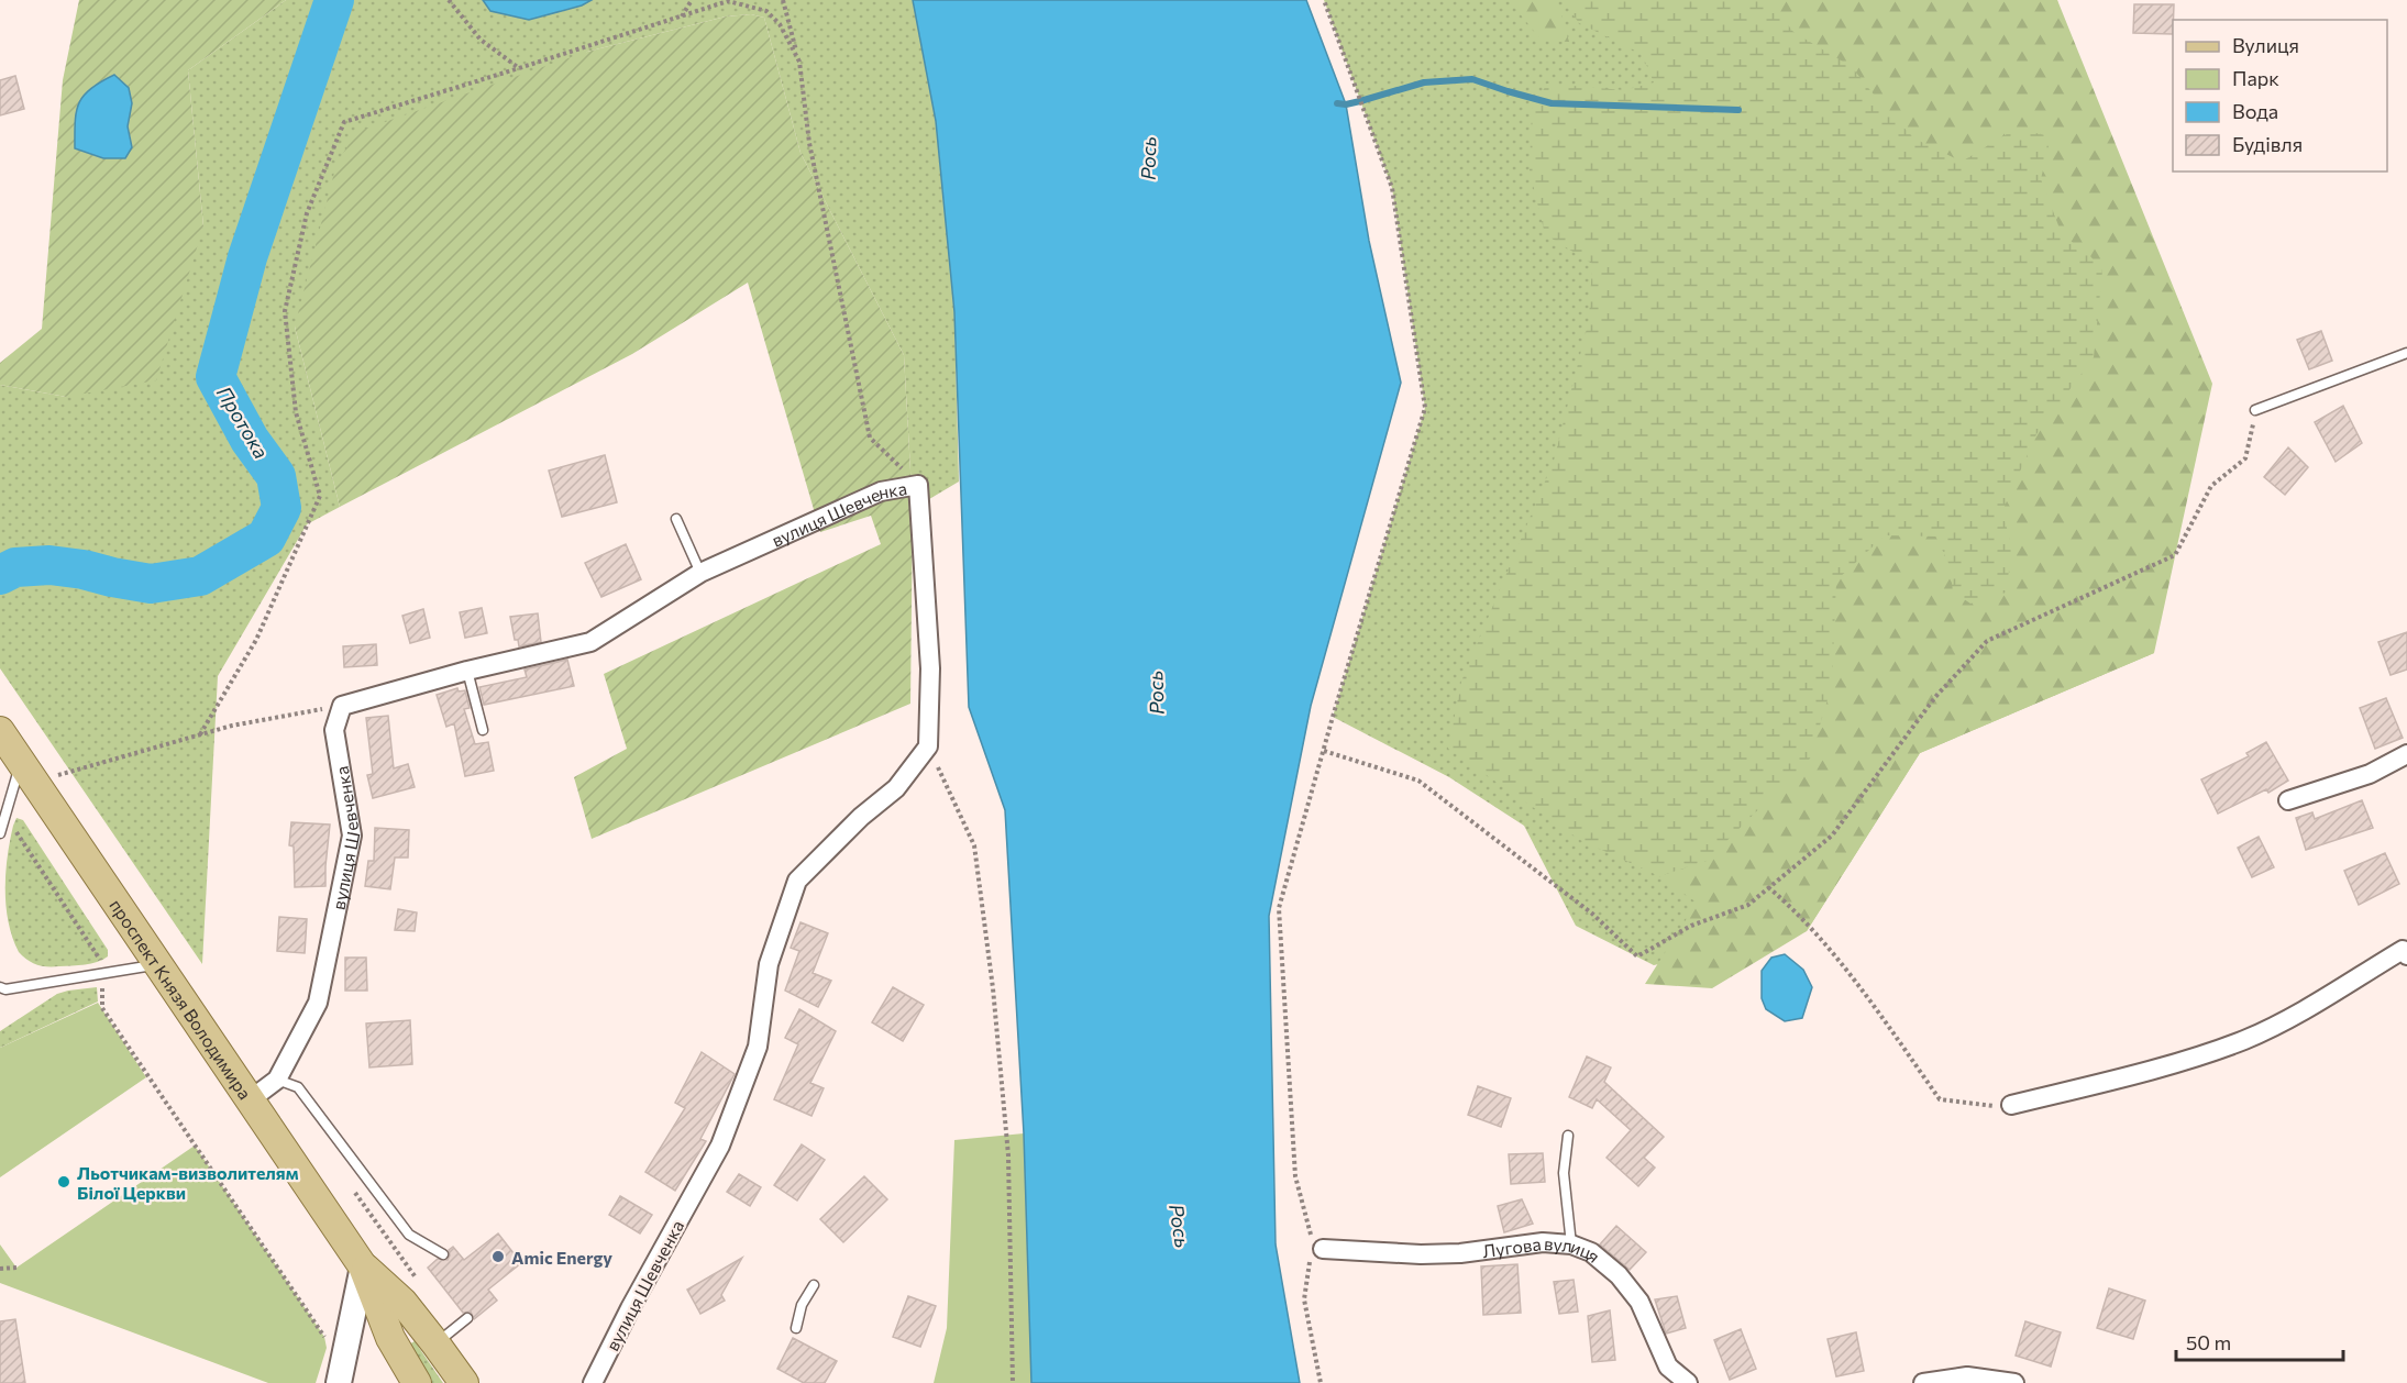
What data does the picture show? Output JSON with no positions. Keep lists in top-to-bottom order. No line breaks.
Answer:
{"streets":{"main road":["проспект Князя Володимира"],"street":["вулиця Шевченка","Лугова вулиця"]},"crossings":[["вулиця Шевченка","проспект Князя Володимира"]],"water":["Рось","Протока"],"places":["Льотчикам-визволителям Білої Церкви","Amic Energy"],"legend":["Вулиця","Парк","Вода","Будівля"],"scale_bar":"50 m"}
